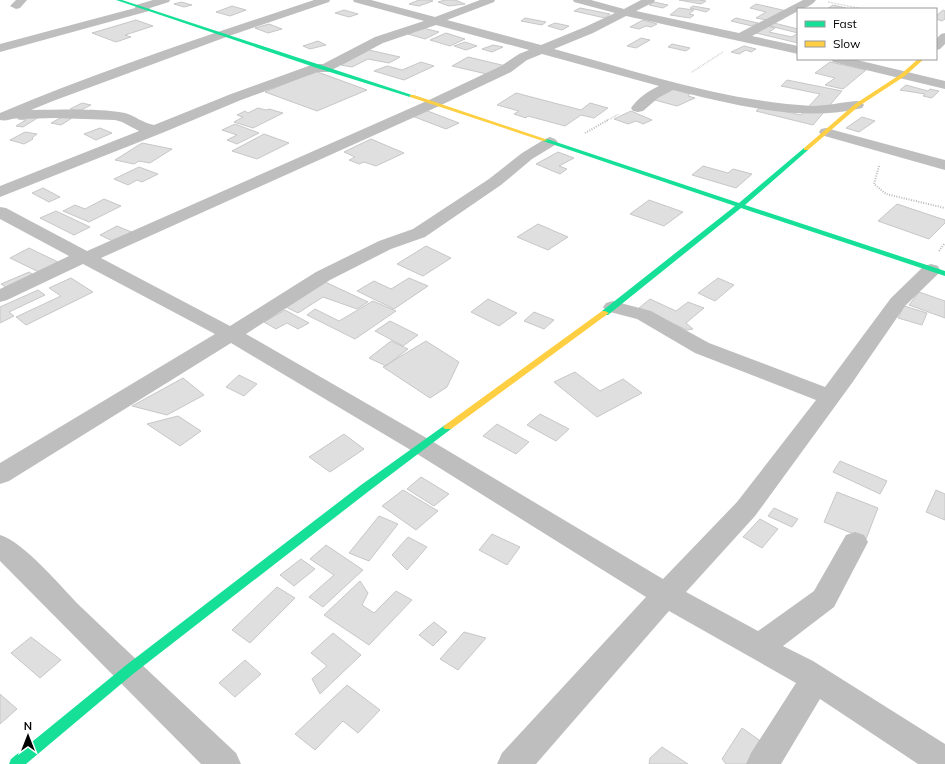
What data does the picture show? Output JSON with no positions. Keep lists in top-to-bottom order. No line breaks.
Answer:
{"legend":["Fast","Slow"],"north":"top"}
